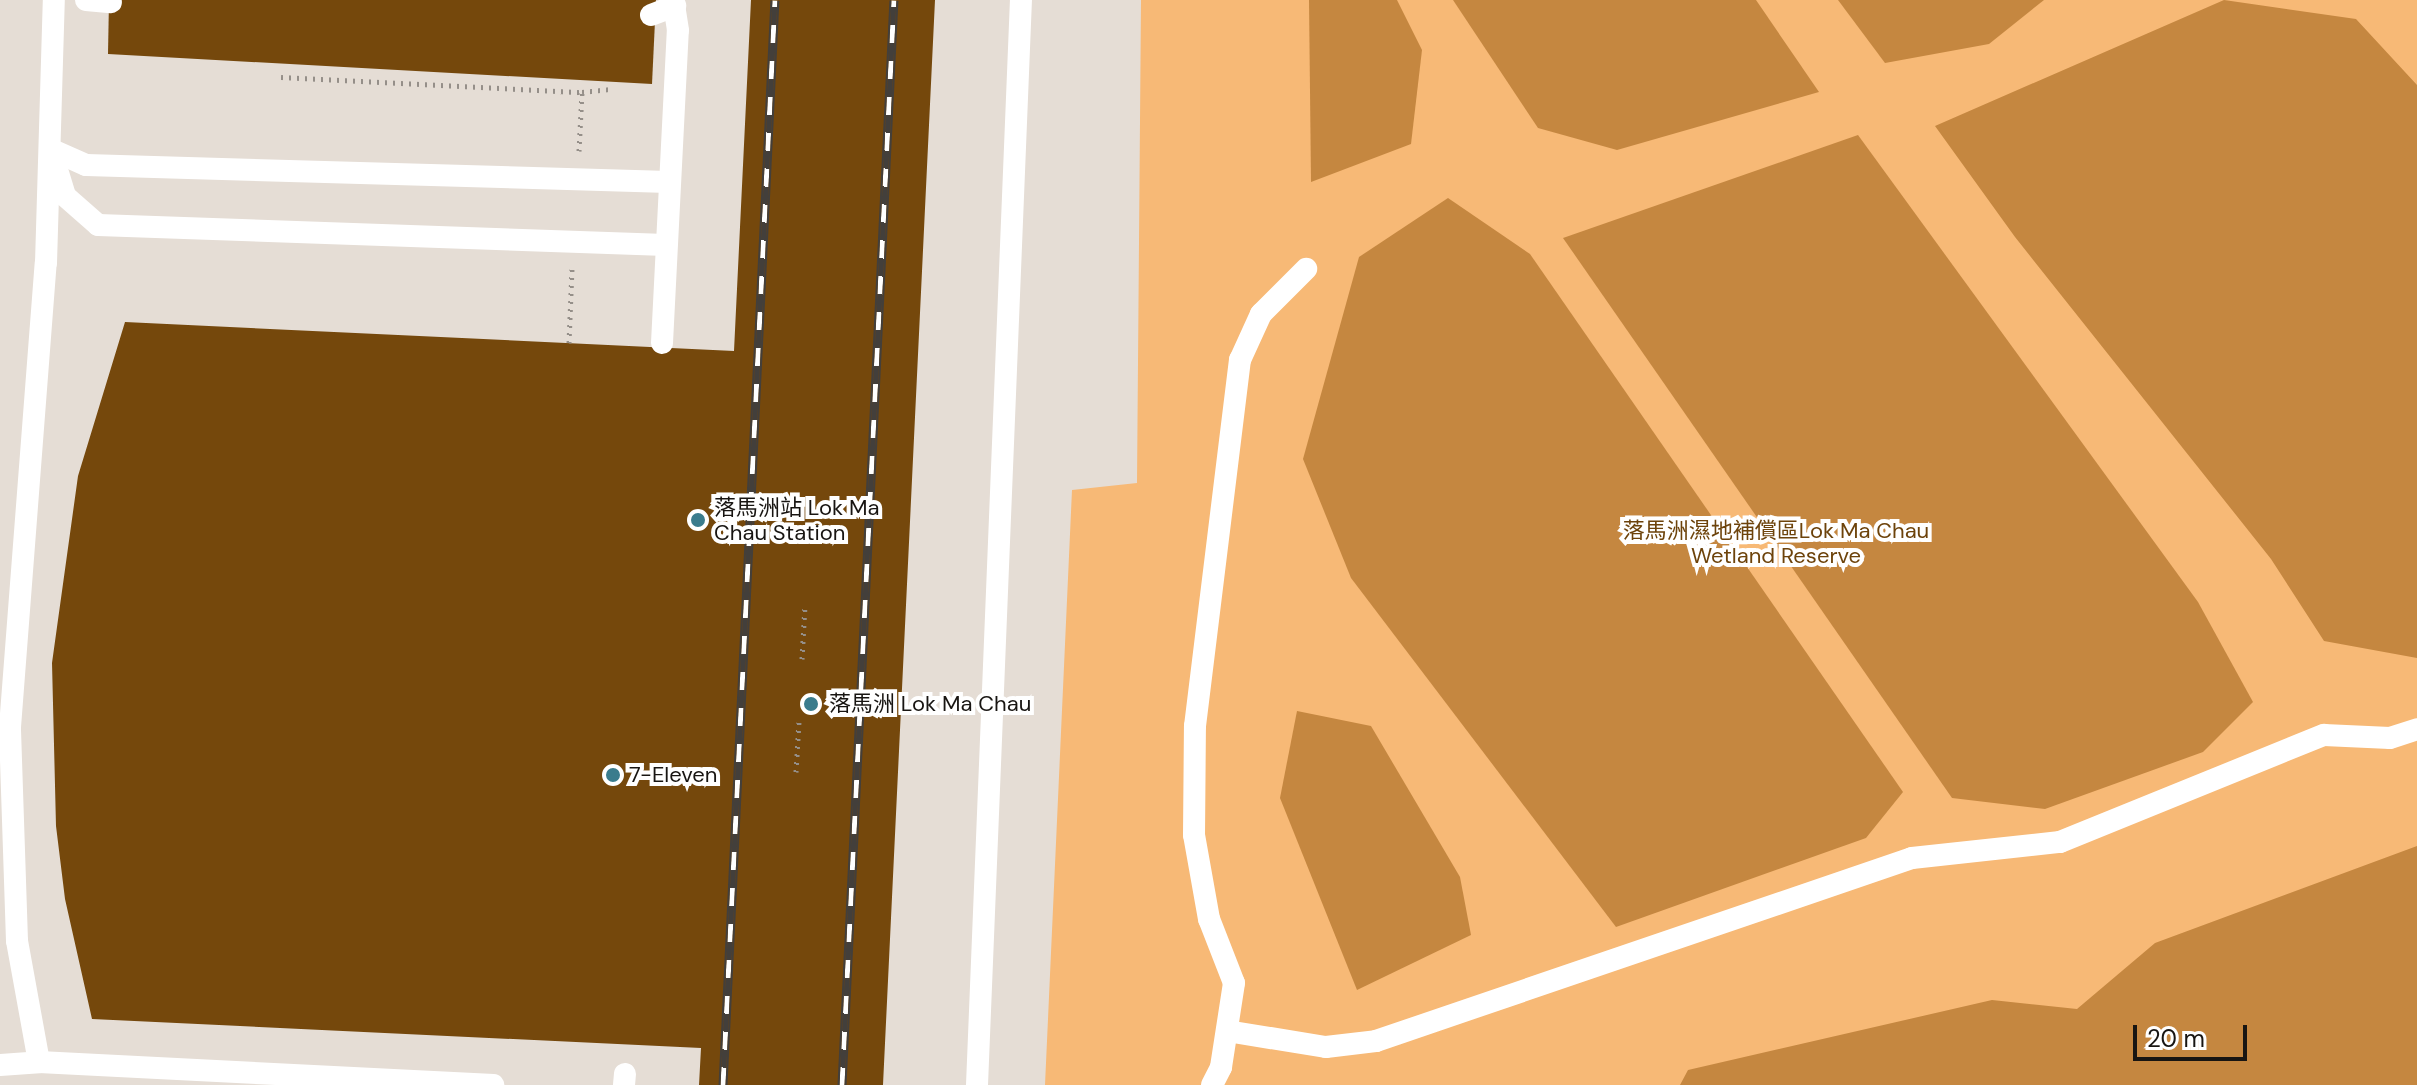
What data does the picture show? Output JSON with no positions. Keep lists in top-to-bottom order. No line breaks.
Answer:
{"parks":["落馬洲濕地補償區Lok Ma Chau Wetland Reserve"],"places":["落馬洲站 Lok Ma Chau Station","落馬洲 Lok Ma Chau","7-Eleven"],"scale_bar":"20 m"}
